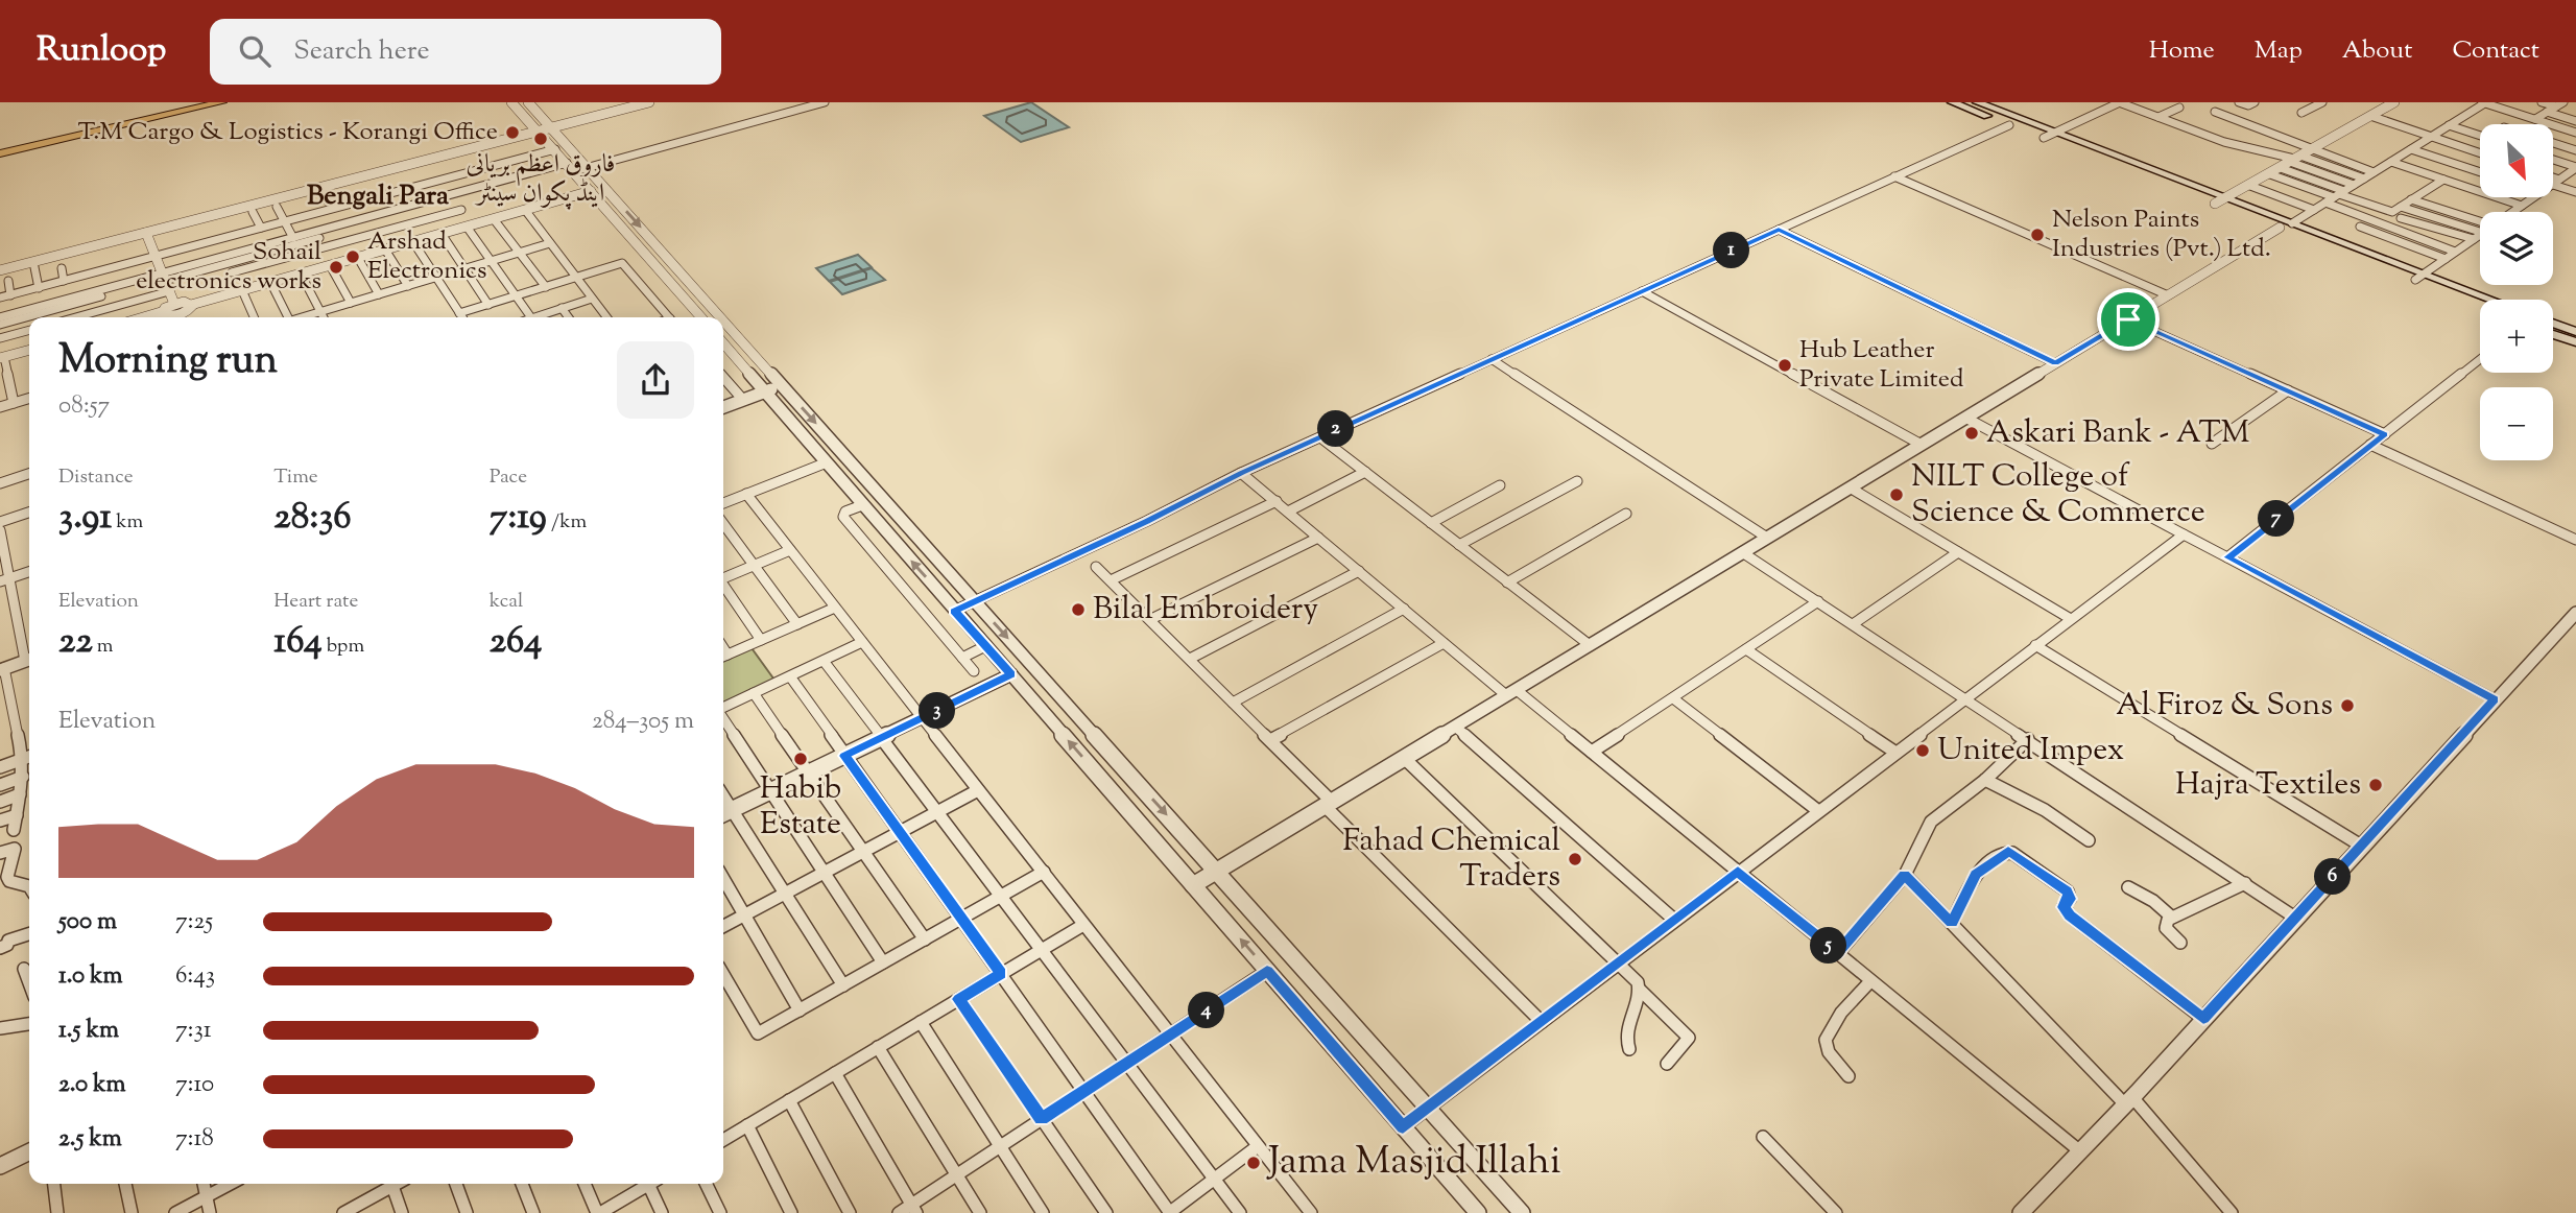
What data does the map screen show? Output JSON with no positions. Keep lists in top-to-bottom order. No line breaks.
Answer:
{"districts":["Bengali Para"],"places":["T.M Cargo & Logistics - Korangi Office","فاروق اعظم بریانی اینڈ پکوان سینٹر","Nelson Paints Industries (Pvt.) Ltd.","Arshad Electronics","Sohail electronics works","Hub Leather Private Limited","Askari Bank - ATM","NILT College of Science & Commerce","Bilal Embroidery","Al Firoz & Sons","United Impex","Habib Estate","Hajra Textiles","Fahad Chemical Traders","Jama Masjid Illahi"],"north":"bottom right","page":{"header":"Runloop","search":"Search here","nav":["Home","Map","About","Contact"],"map_buttons":["+","−"],"pins":["1","2","7","3","6","5","4"],"heading":["Morning run","08:57"],"stats":[["Distance","3.91 km"],["Time","28:36"],["Pace","7:19 /km"],["Elevation","22 m"],["Heart rate","164 bpm"],["kcal","264"]],"chart":["Elevation","284–305 m"],"list":[{"name":"500 m","note":"7:25"},{"name":"1.0 km","note":"6:43"},{"name":"1.5 km","note":"7:31"},{"name":"2.0 km","note":"7:10"},{"name":"2.5 km","note":"7:18"}]}}
